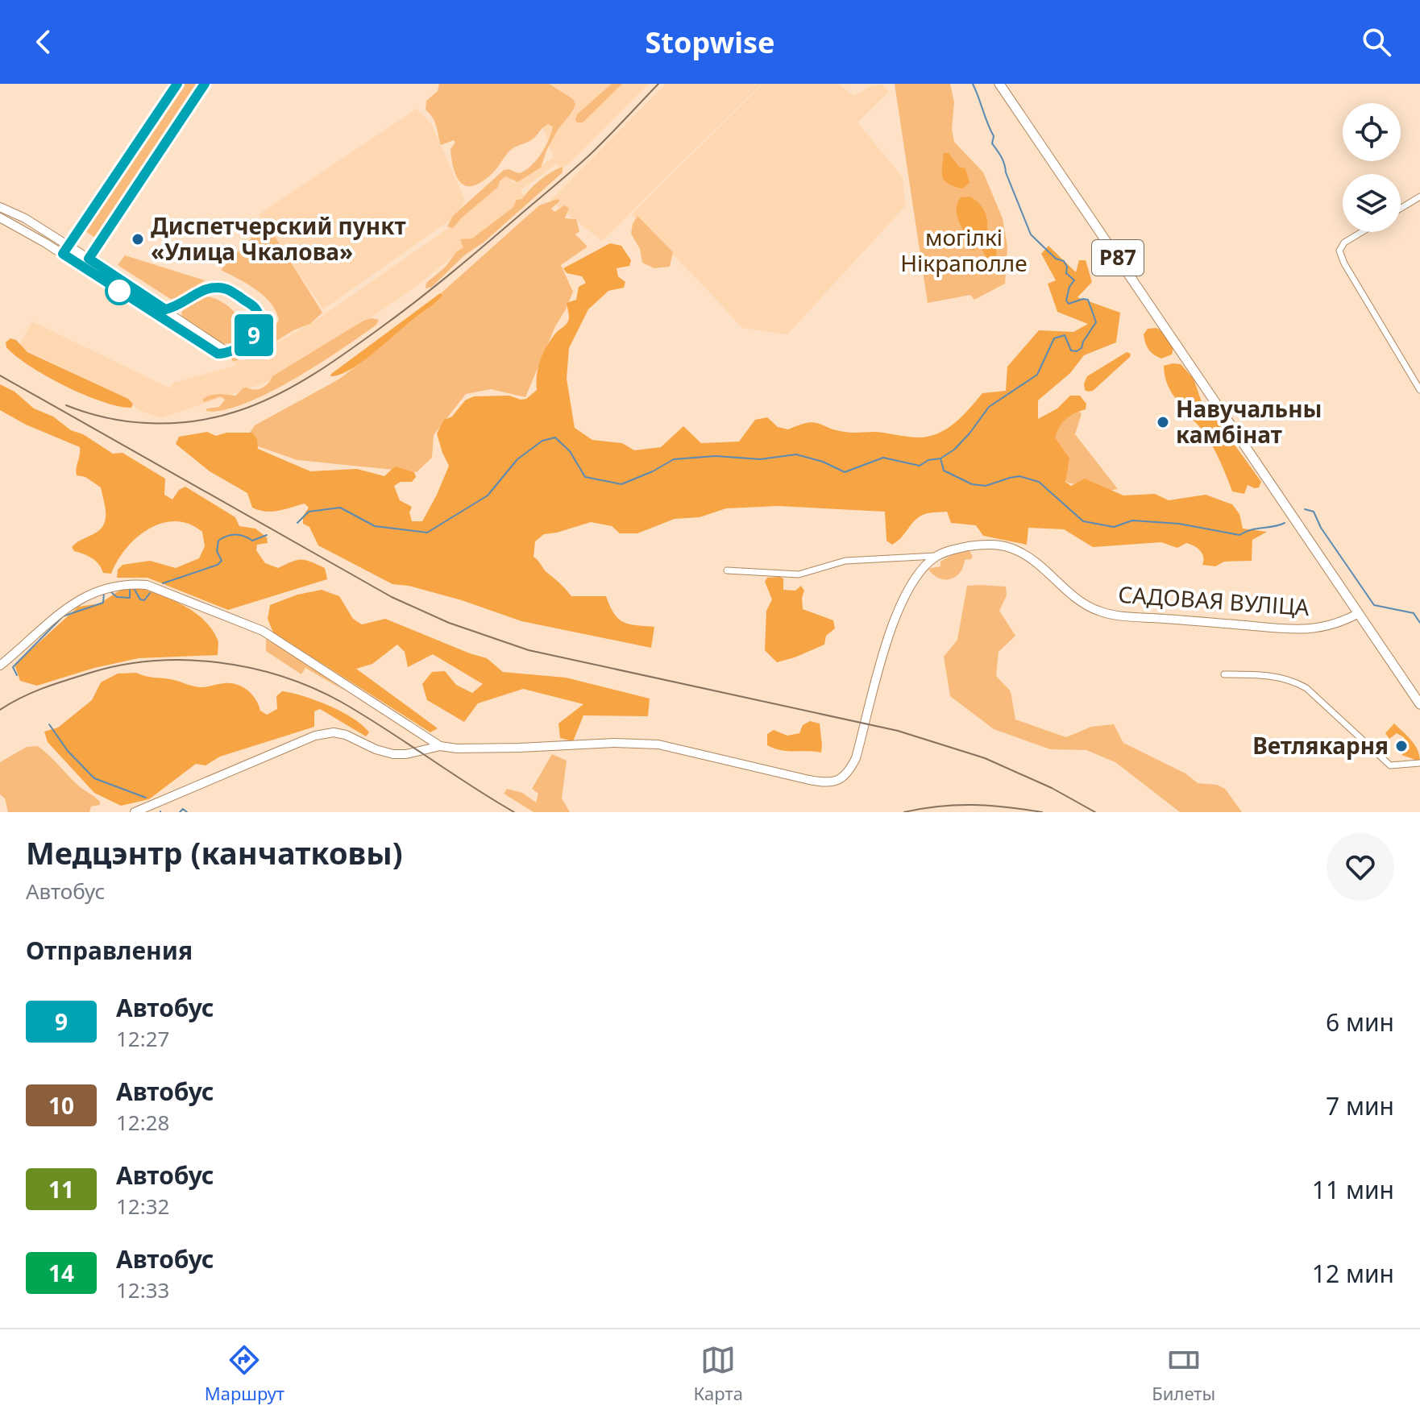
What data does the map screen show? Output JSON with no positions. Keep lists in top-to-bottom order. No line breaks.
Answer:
{"streets":{"main road":["Р87"],"street":["САДОВАЯ ВУЛІЦА"]},"crossings":[["Р87","САДОВАЯ ВУЛІЦА"]],"parks":["могілкі Нікраполле"],"places":["Диспетчерский пункт «Улица Чкалова»","Навучальны камбінат","Ветлякарня"],"lines":["bus line 9"],"page":{"header":"Stopwise","on_map":"9","heading":[["Медцэнтр (канчатковы)","Автобус"],"Отправления"],"list":[{"mark":"9","name":"Автобус","note":"12:27","value":"6 мин"},{"mark":"10","name":"Автобус","note":"12:28","value":"7 мин"},{"mark":"11","name":"Автобус","note":"12:32","value":"11 мин"},{"mark":"14","name":"Автобус","note":"12:33","value":"12 мин"}],"tabs":["Маршрут","Карта","Билеты"]}}
